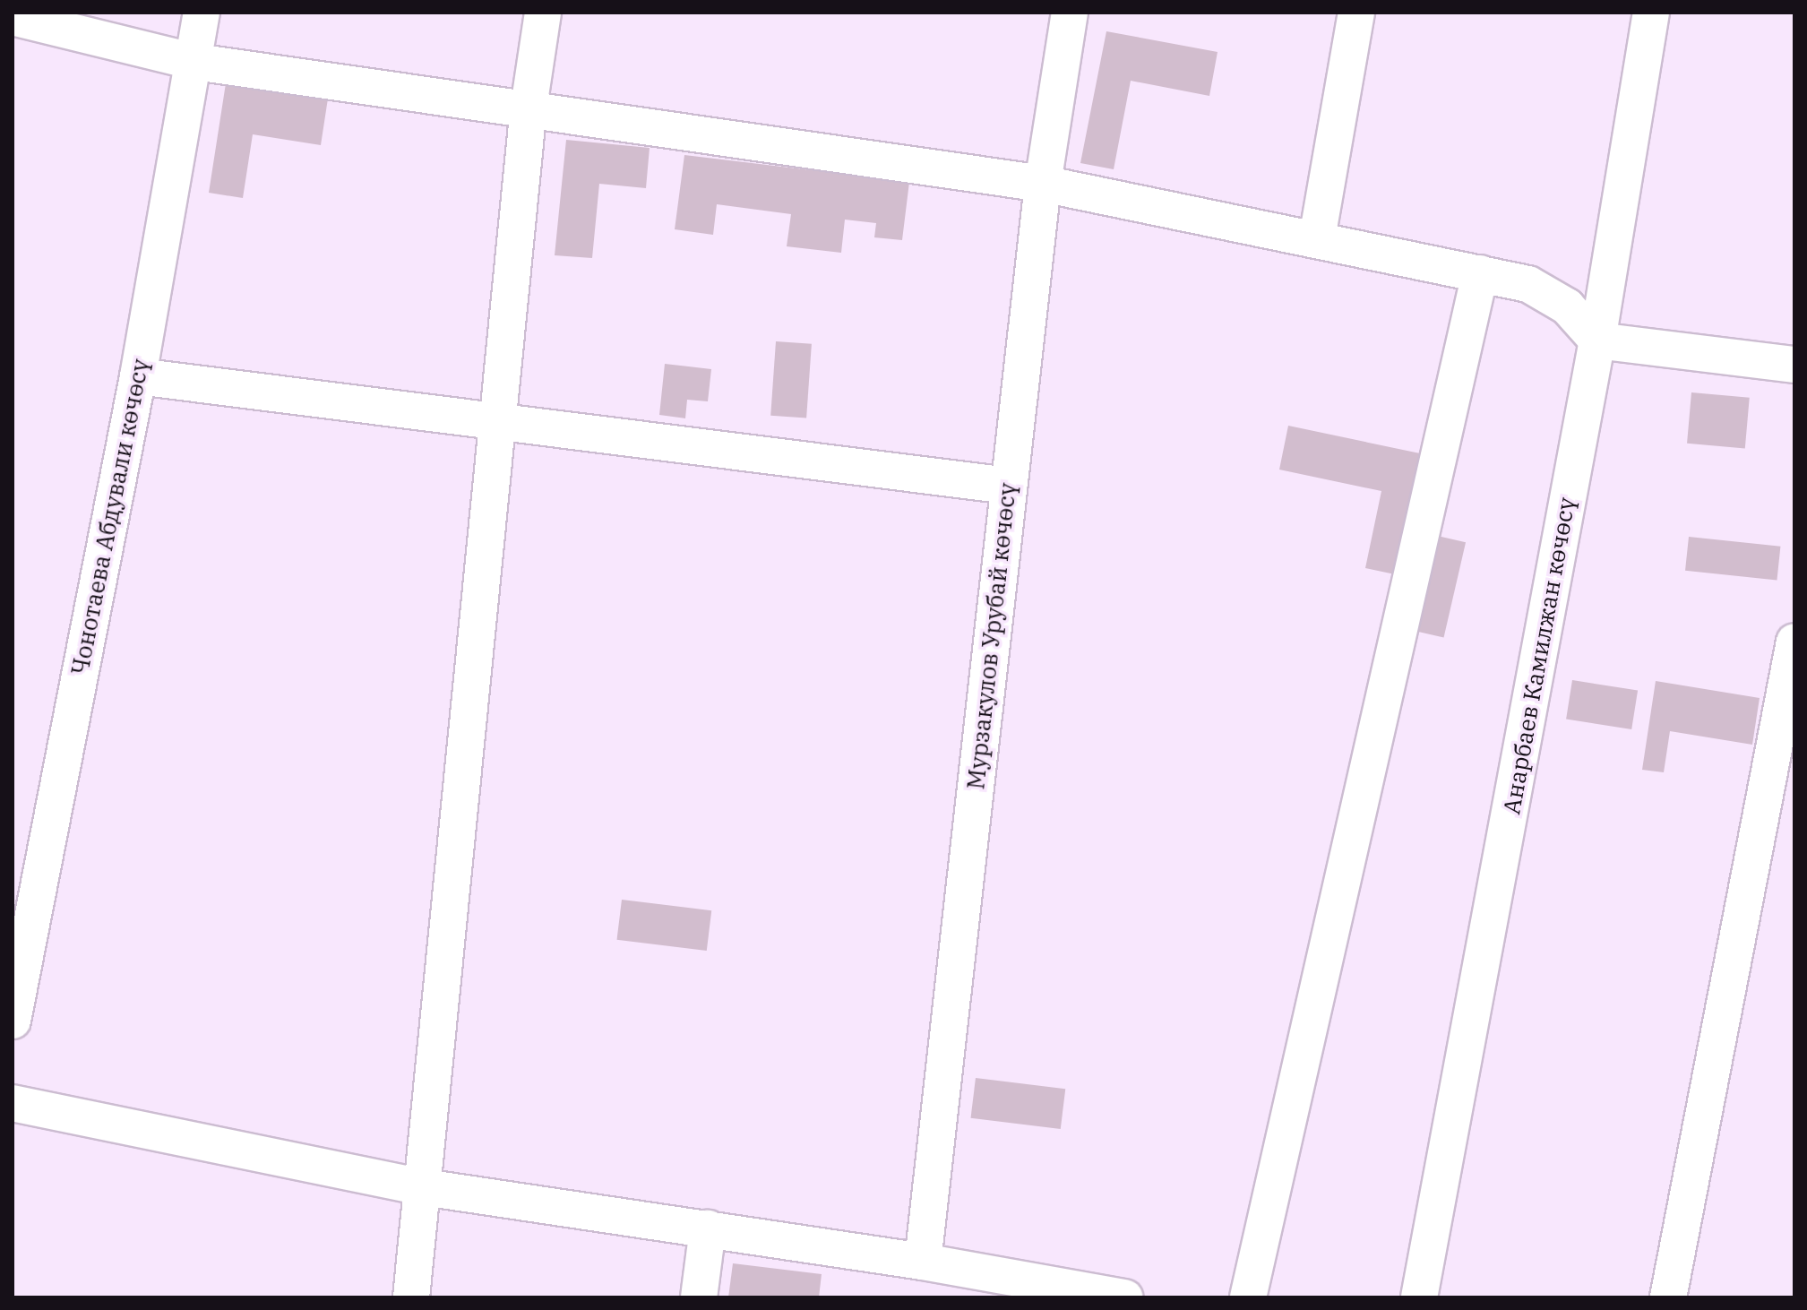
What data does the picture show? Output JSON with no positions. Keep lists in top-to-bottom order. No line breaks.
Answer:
{"streets":{"street":["Чонотаева Абдували көчөсү","Мурзакулов Урубай көчөсү","Анарбаев Камилжан көчөсү"]}}
